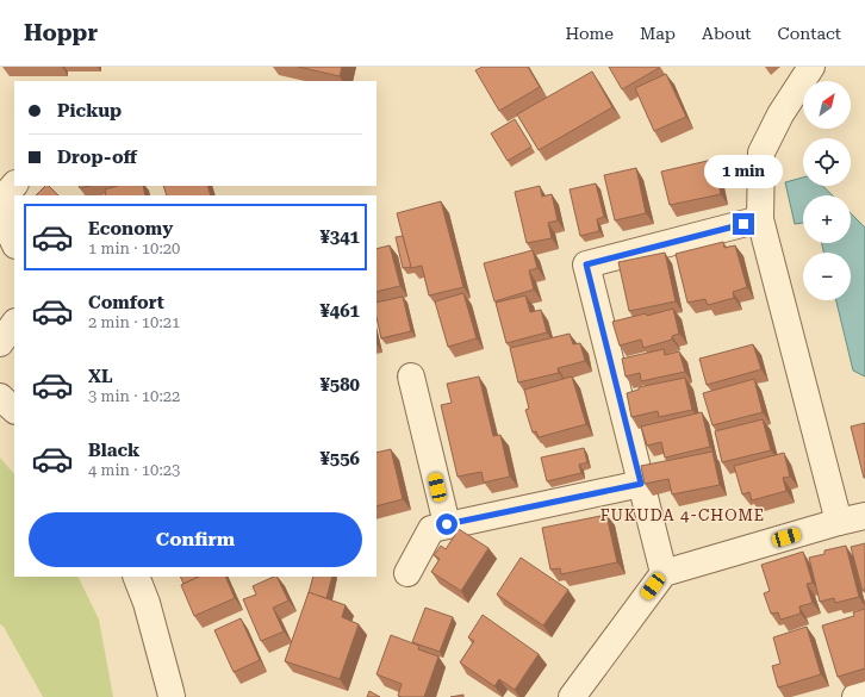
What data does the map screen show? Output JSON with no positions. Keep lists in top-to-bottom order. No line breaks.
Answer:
{"districts":["FUKUDA 4-CHOME"],"north":"top right","page":{"header":"Hoppr","nav":["Home","Map","About","Contact"],"map_buttons":["+","−"],"banner":["Pickup","Drop-off"],"bubble":"1 min","list":[{"name":"Economy","note":"1 min · 10:20","value":"¥341"},{"name":"Comfort","note":"2 min · 10:21","value":"¥461"},{"name":"XL","note":"3 min · 10:22","value":"¥580"},{"name":"Black","note":"4 min · 10:23","value":"¥556"}],"buttons":"Confirm"}}
